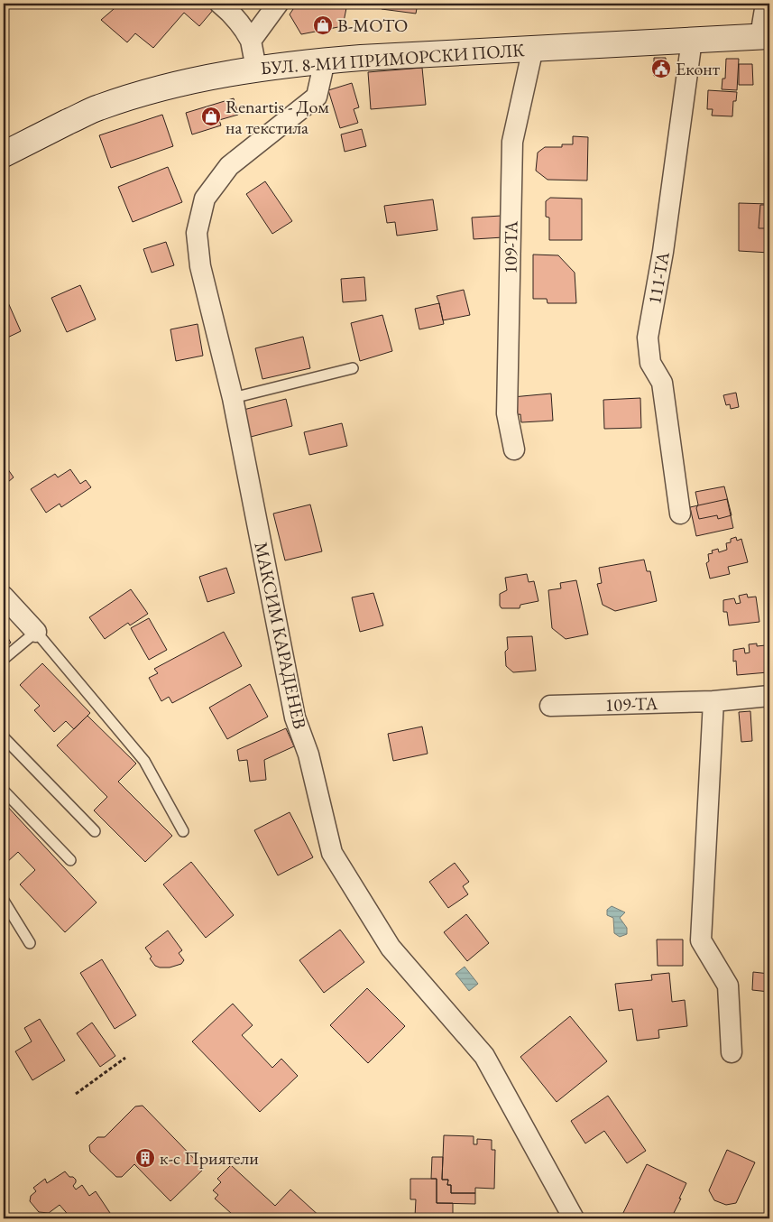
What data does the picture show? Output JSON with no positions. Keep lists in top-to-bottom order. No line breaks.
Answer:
{"streets":{"main road":["БУЛ. 8-МИ ПРИМОРСКИ ПОЛК"],"street":["109-ТА","111-ТА","МАКСИМ КАРАДЕНЕВ"]},"crossings":[["БУЛ. 8-МИ ПРИМОРСКИ ПОЛК","109-ТА"],["БУЛ. 8-МИ ПРИМОРСКИ ПОЛК","111-ТА"],["БУЛ. 8-МИ ПРИМОРСКИ ПОЛК","МАКСИМ КАРАДЕНЕВ"]],"places":{"shop":["В-МОТО","Renartis - Дом на текстила"],"public building":["Еконт"],"building":["к-с Приятели"]}}
